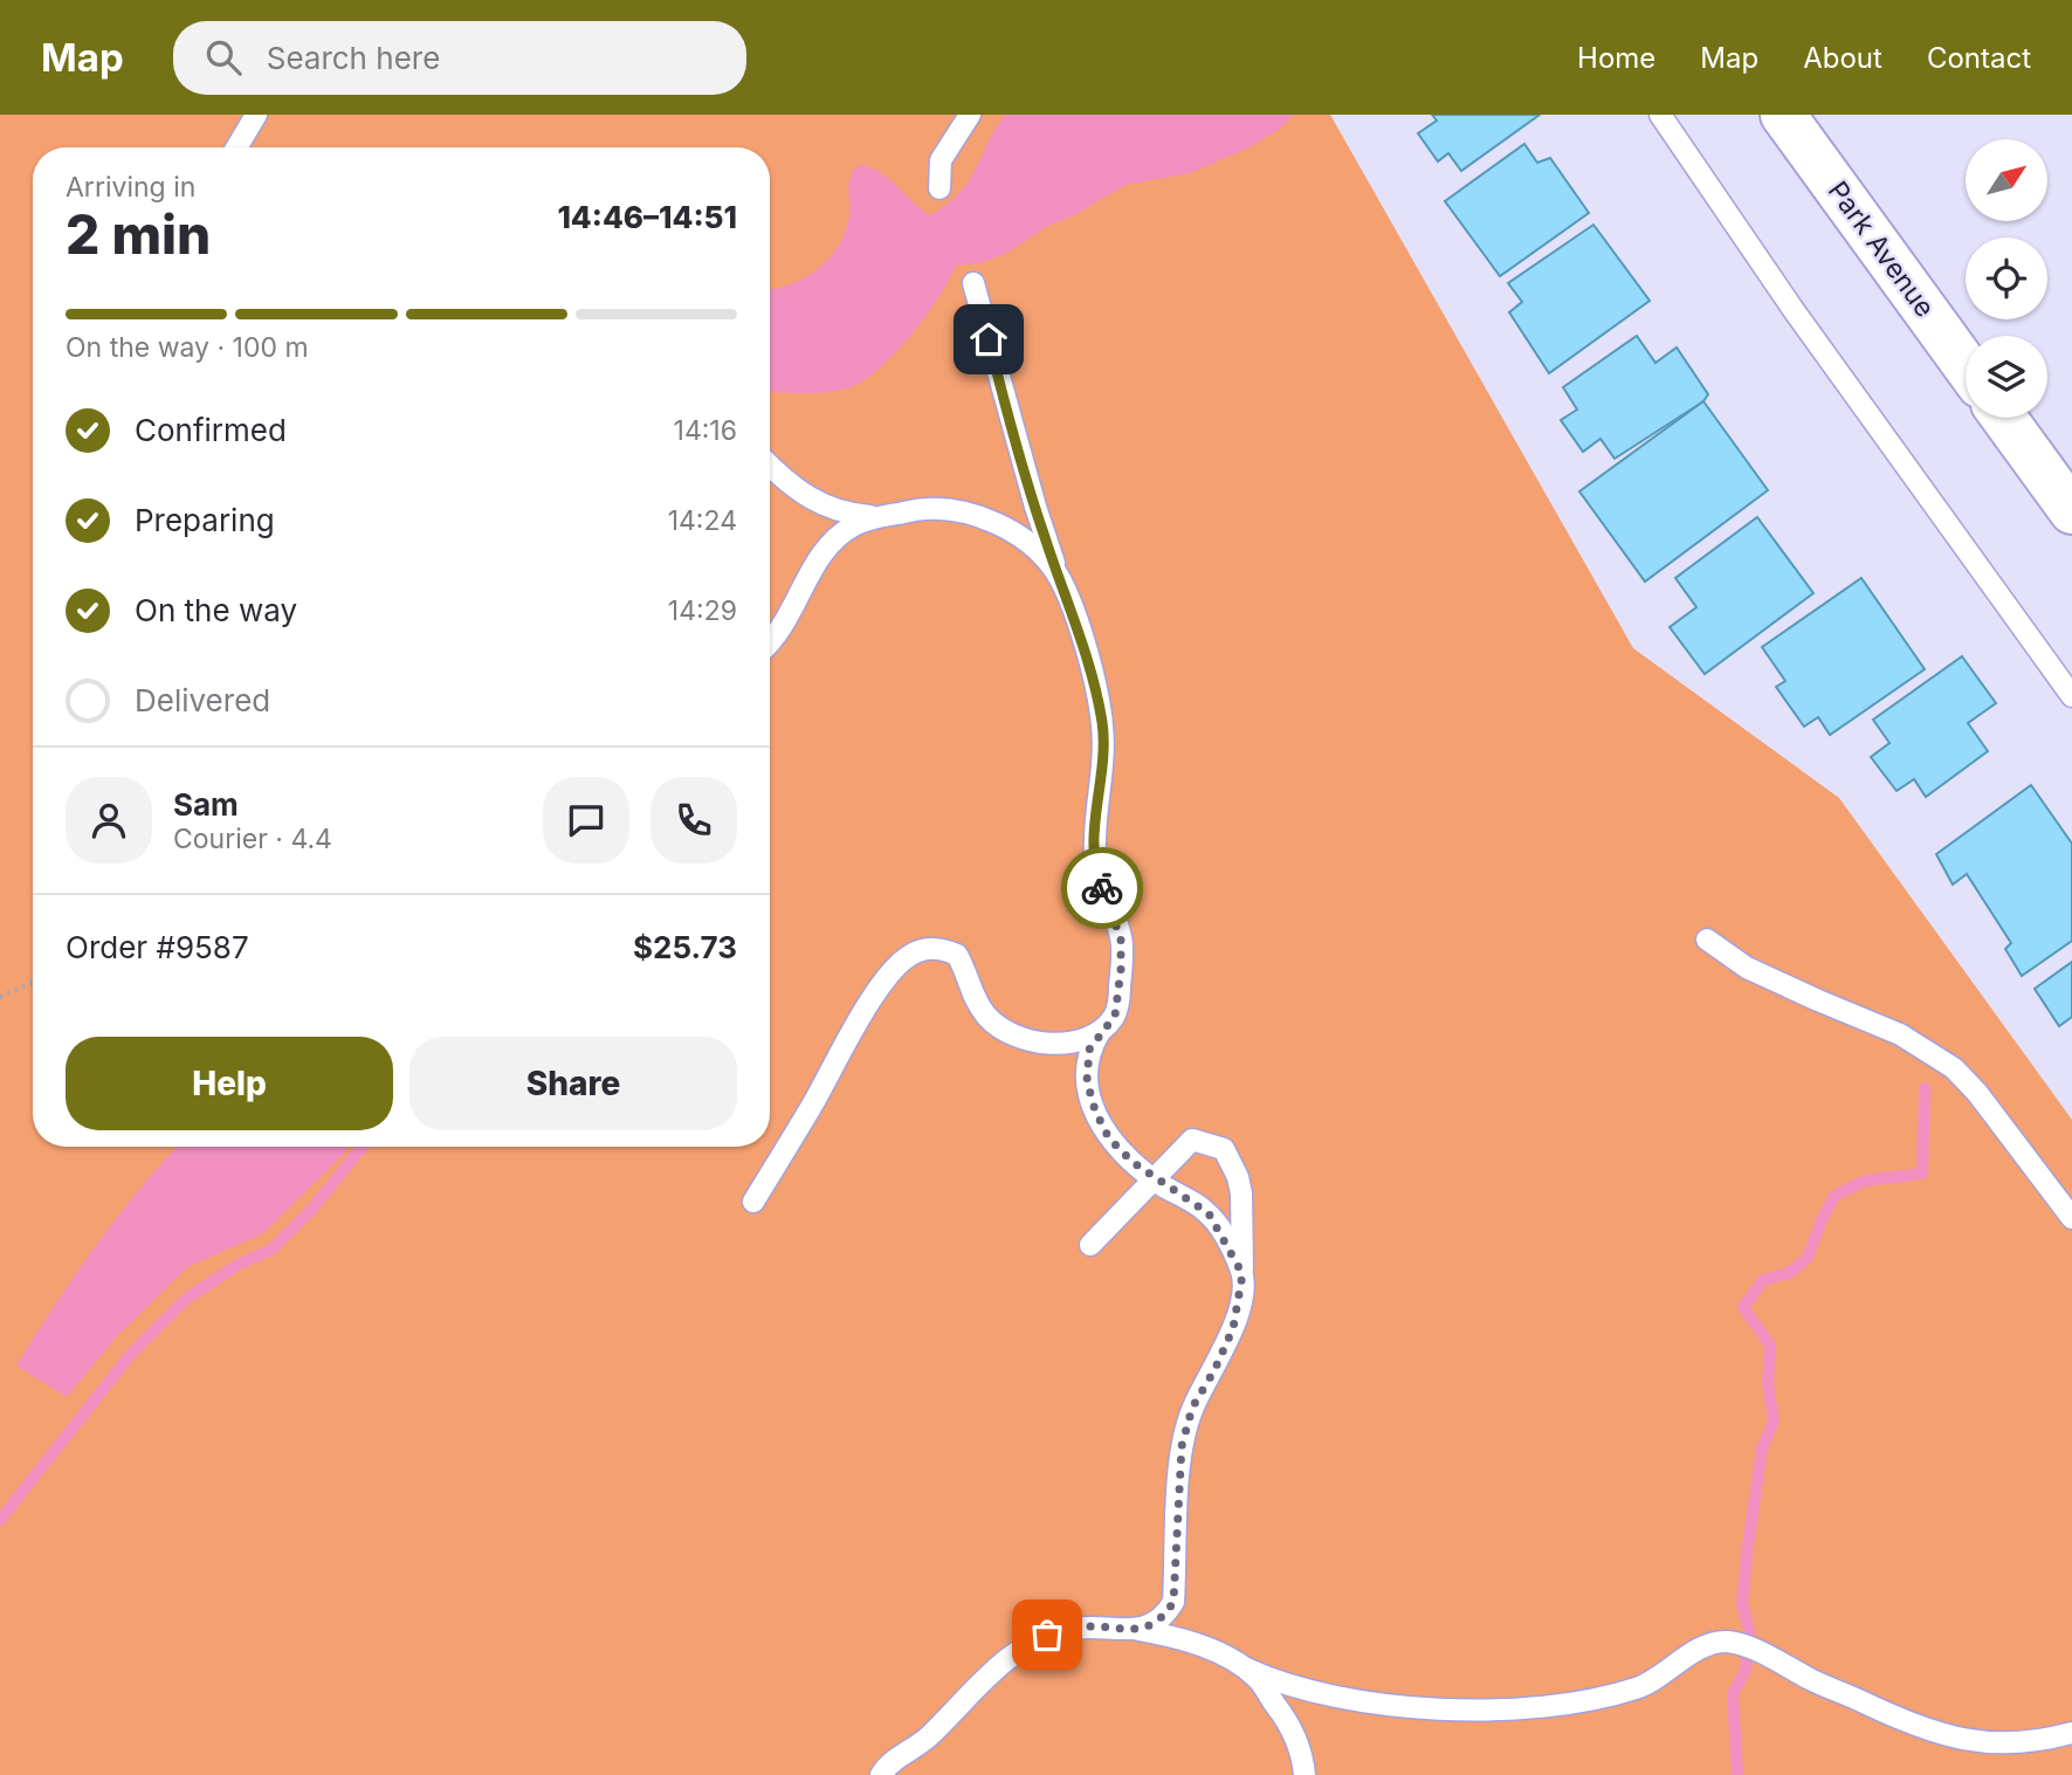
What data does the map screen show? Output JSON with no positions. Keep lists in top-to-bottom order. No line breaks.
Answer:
{"streets":{"street":["Park Avenue"]},"north":"top right","page":{"header":"Map","search":"Search here","nav":["Home","Map","About","Contact"],"heading":["2 min","Arriving in","14:46–14:51"],"panel":["Sam","Courier · 4.4","Order #9587","$25.73"],"bar":"On the way · 100 m","list":[["Confirmed","14:16"],["Preparing","14:24"],["On the way","14:29"],"Delivered"],"buttons":["Help","Share"]}}
